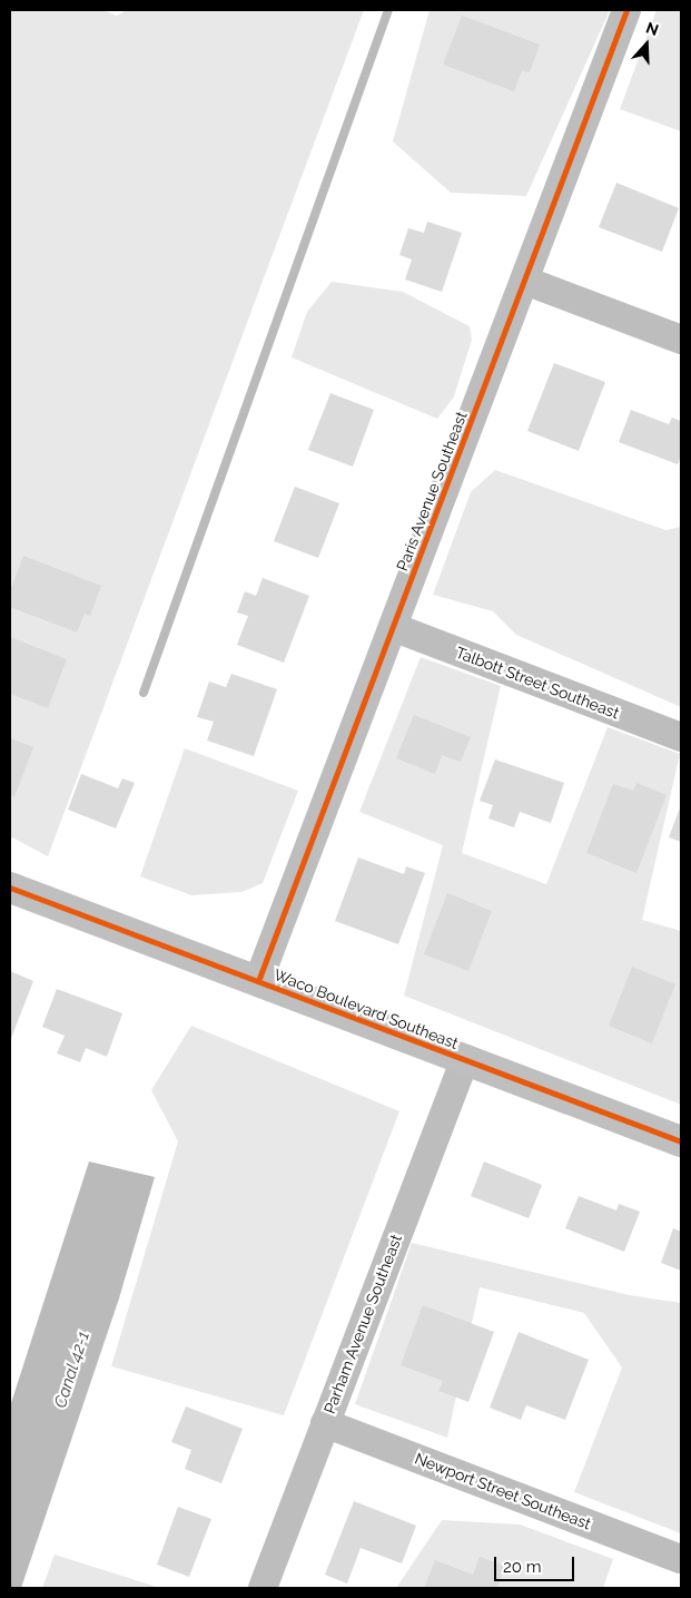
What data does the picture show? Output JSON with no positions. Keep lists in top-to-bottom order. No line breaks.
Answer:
{"streets":{"street":["Paris Avenue Southeast","Talbott Street Southeast","Waco Boulevard Southeast","Parham Avenue Southeast","Newport Street Southeast"]},"crossings":[["Paris Avenue Southeast","Talbott Street Southeast"],["Paris Avenue Southeast","Waco Boulevard Southeast"],["Waco Boulevard Southeast","Parham Avenue Southeast"],["Parham Avenue Southeast","Newport Street Southeast"]],"water":["Canal 42-1"],"scale_bar":"20 m","north":"top"}
